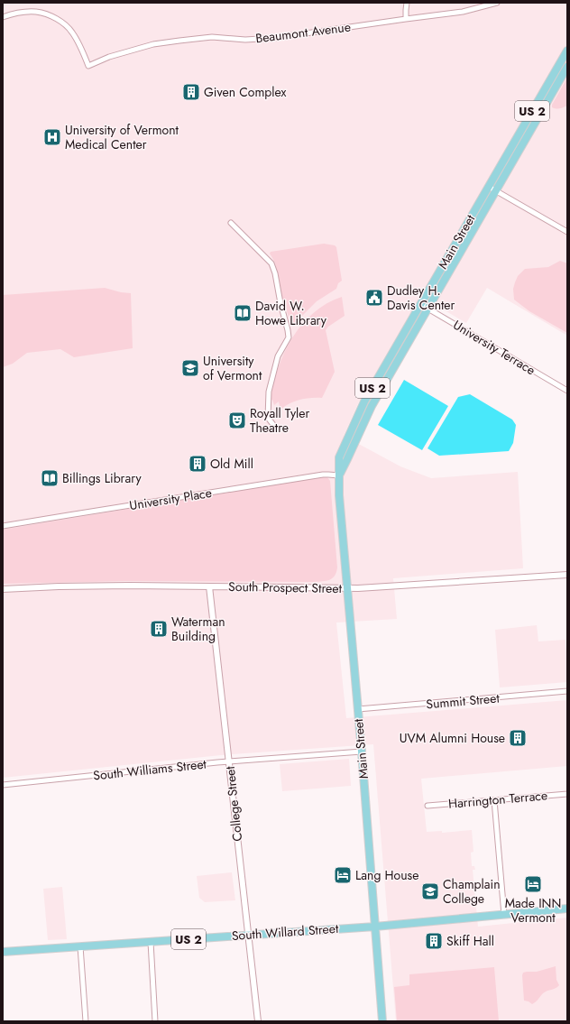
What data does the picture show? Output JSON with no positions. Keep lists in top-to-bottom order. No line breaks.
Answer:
{"streets":{"main road":["US 2","Main Street","South Willard Street"],"street":["Beaumont Avenue","University Terrace","University Place","South Prospect Street","Summit Street","South Williams Street","Harrington Terrace","College Street"]},"crossings":[["Main Street","University Terrace"],["Main Street","University Place"],["Main Street","South Prospect Street"],["Main Street","Summit Street"],["Main Street","South Williams Street"],["Main Street","South Willard Street"],["South Prospect Street","College Street"],["South Williams Street","College Street"],["College Street","South Willard Street"]],"places":{"building":["Given Complex","Old Mill","Waterman Building","UVM Alumni House","Skiff Hall"],"hospital":["University of Vermont Medical Center"],"public building":["Dudley H. Davis Center"],"library":["David W. Howe Library","Billings Library"],"school or university":["University of Vermont","Champlain College"],"theatre":["Royall Tyler Theatre"],"hotel":["Lang House","Made INN Vermont"]}}
